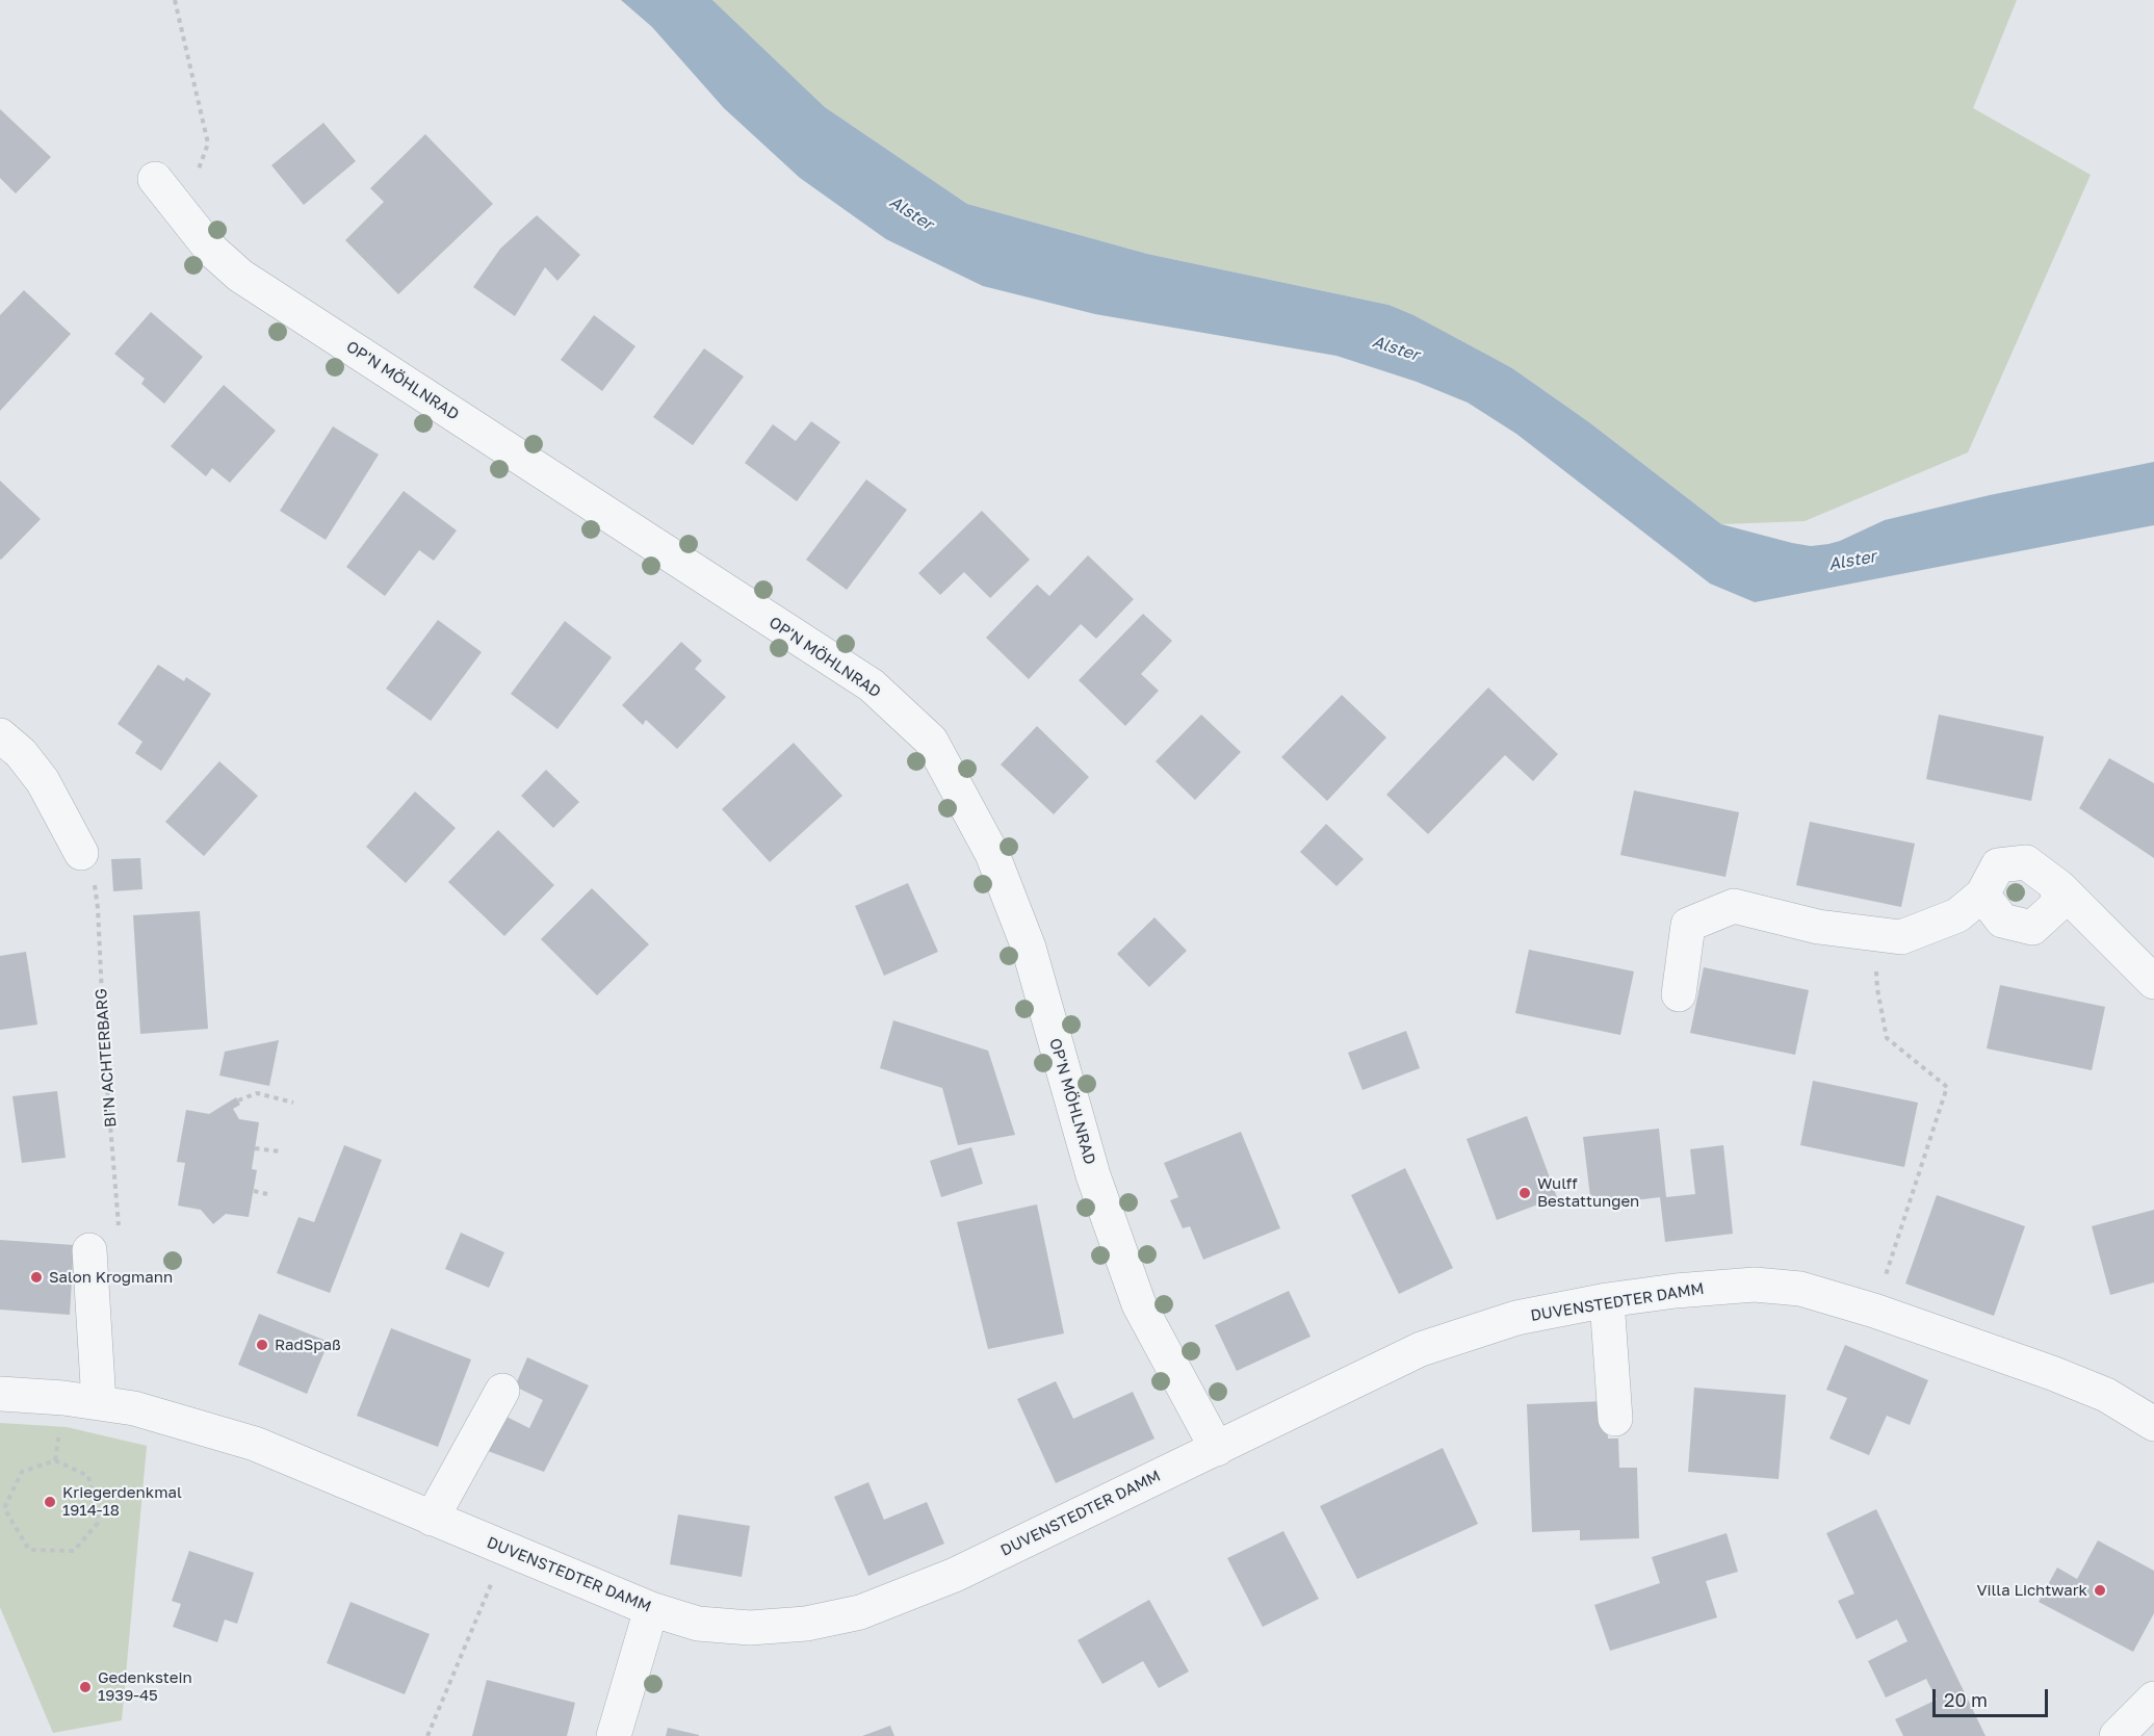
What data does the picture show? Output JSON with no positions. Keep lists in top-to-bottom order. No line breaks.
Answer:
{"streets":{"street":["OP'N MÖHLNRAD","DUVENSTEDTER DAMM"],"path":["BI'N ACHTERBARG"]},"crossings":[["OP'N MÖHLNRAD","DUVENSTEDTER DAMM"]],"water":["Alster"],"places":["Wulff Bestattungen","Salon Krogmann","RadSpaß","Kriegerdenkmal 1914-18","Villa Lichtwark","Gedenkstein 1939-45"],"scale_bar":"20 m"}
